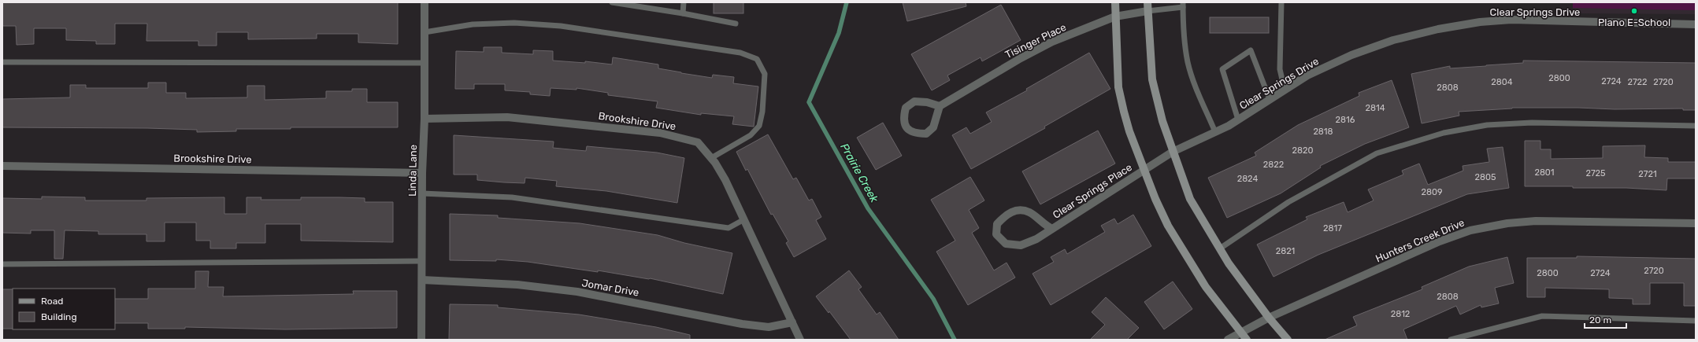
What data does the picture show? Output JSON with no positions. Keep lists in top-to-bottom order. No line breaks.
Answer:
{"streets":{"street":["Clear Springs Drive","Tisinger Place","Brookshire Drive","Linda Lane","Clear Springs Place","Hunters Creek Drive","Jomar Drive"]},"crossings":[["Clear Springs Drive","Clear Springs Place"],["Brookshire Drive","Linda Lane"],["Brookshire Drive","Jomar Drive"],["Linda Lane","Jomar Drive"]],"water":["Prairie Creek"],"places":["Plano E-School"],"house_numbers":["2800","2724","2804","2722","2720","2808","2814","2816","2818","2820","2822","2801","2725","2721","2805","2824","2809","2817","2821","2720","2800","2724","2808","2812"],"legend":["Road","Building"],"scale_bar":"20 m"}
